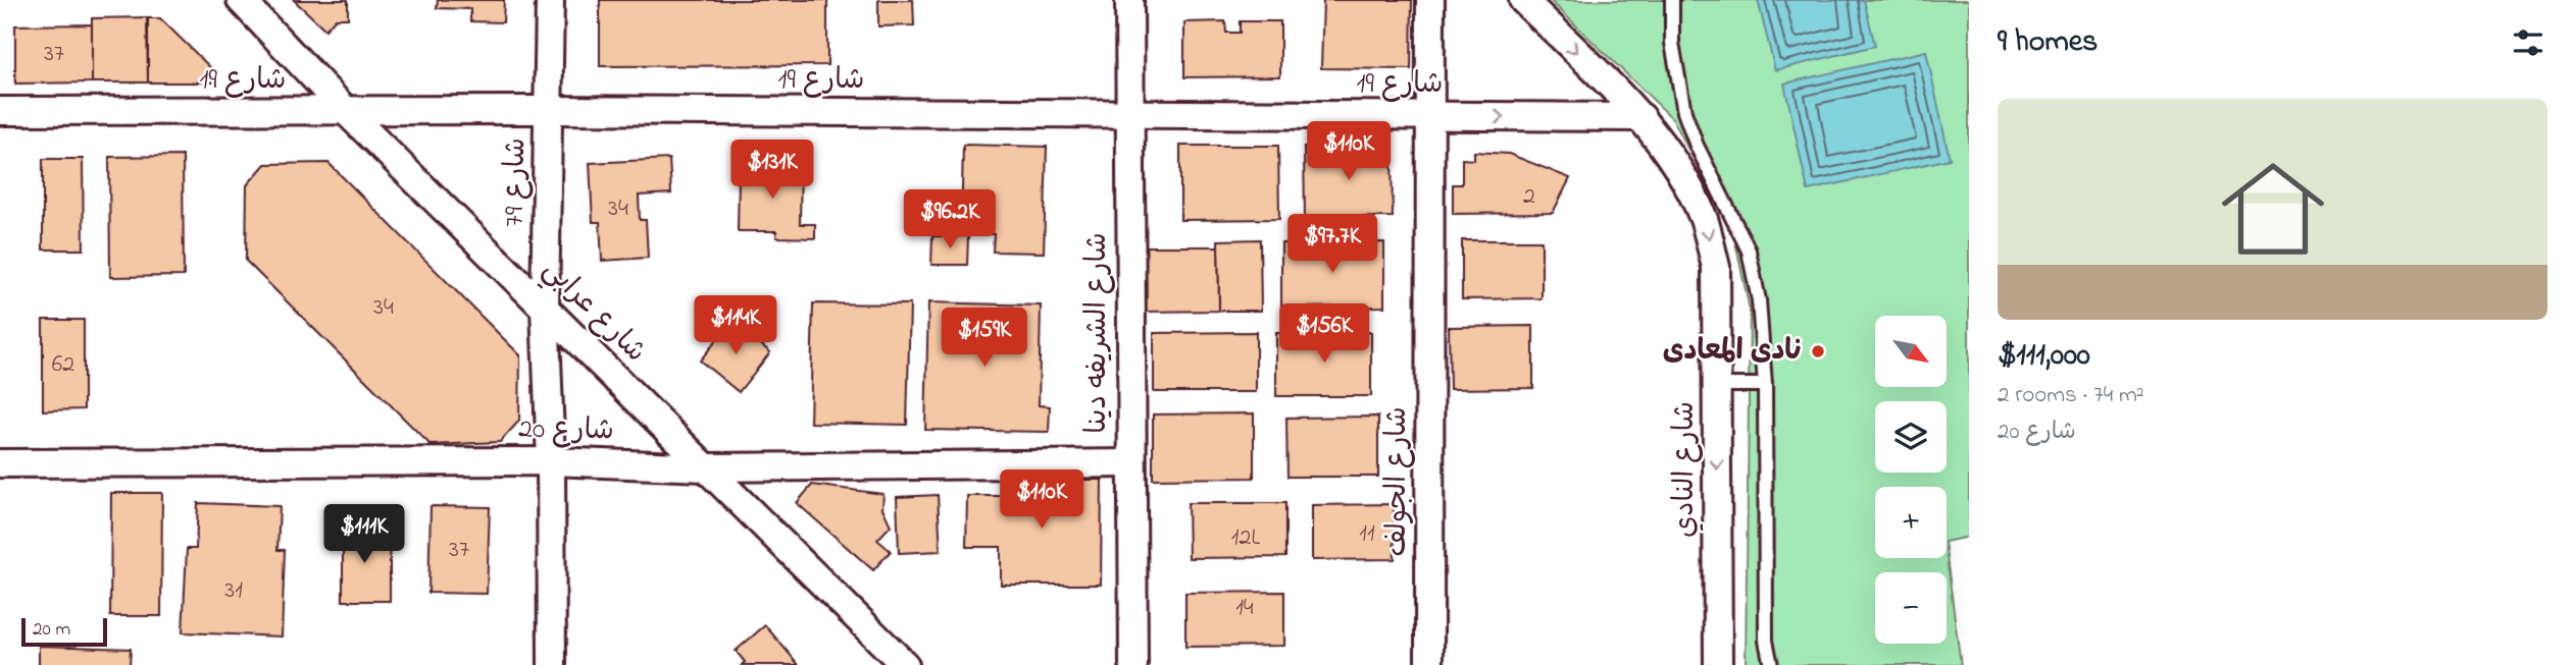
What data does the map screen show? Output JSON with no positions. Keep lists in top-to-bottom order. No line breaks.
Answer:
{"streets":{"street":["شارع 19","شارع 79","شارع عرابي","شارع الشريفه دينا","شارع 20","شارع النادي","شارع الجولف"]},"crossings":[["شارع 19","شارع 79"],["شارع 19","شارع عرابي"],["شارع 19","شارع الشريفه دينا"],["شارع 19","شارع النادي"],["شارع 19","شارع الجولف"],["شارع 79","شارع عرابي"],["شارع 79","شارع 20"],["شارع عرابي","شارع 20"],["شارع الشريفه دينا","شارع 20"]],"one_way":["شارع النادي"],"places":["نادى المعادى"],"house_numbers":["37","2","34","34","62","11","12L","37","31","14"],"scale_bar":"20 m","north":"bottom right","page":{"heading":"9 homes","list":[{"name":"$111,000","note":"2 rooms · 74 m² · شارع 20"}],"price":["$110K","$131K","$96.2K","$97.7K","$114K","$156K","$159K","$110K","$111K"],"map_buttons":["+","−"],"scale":"20 m"}}
